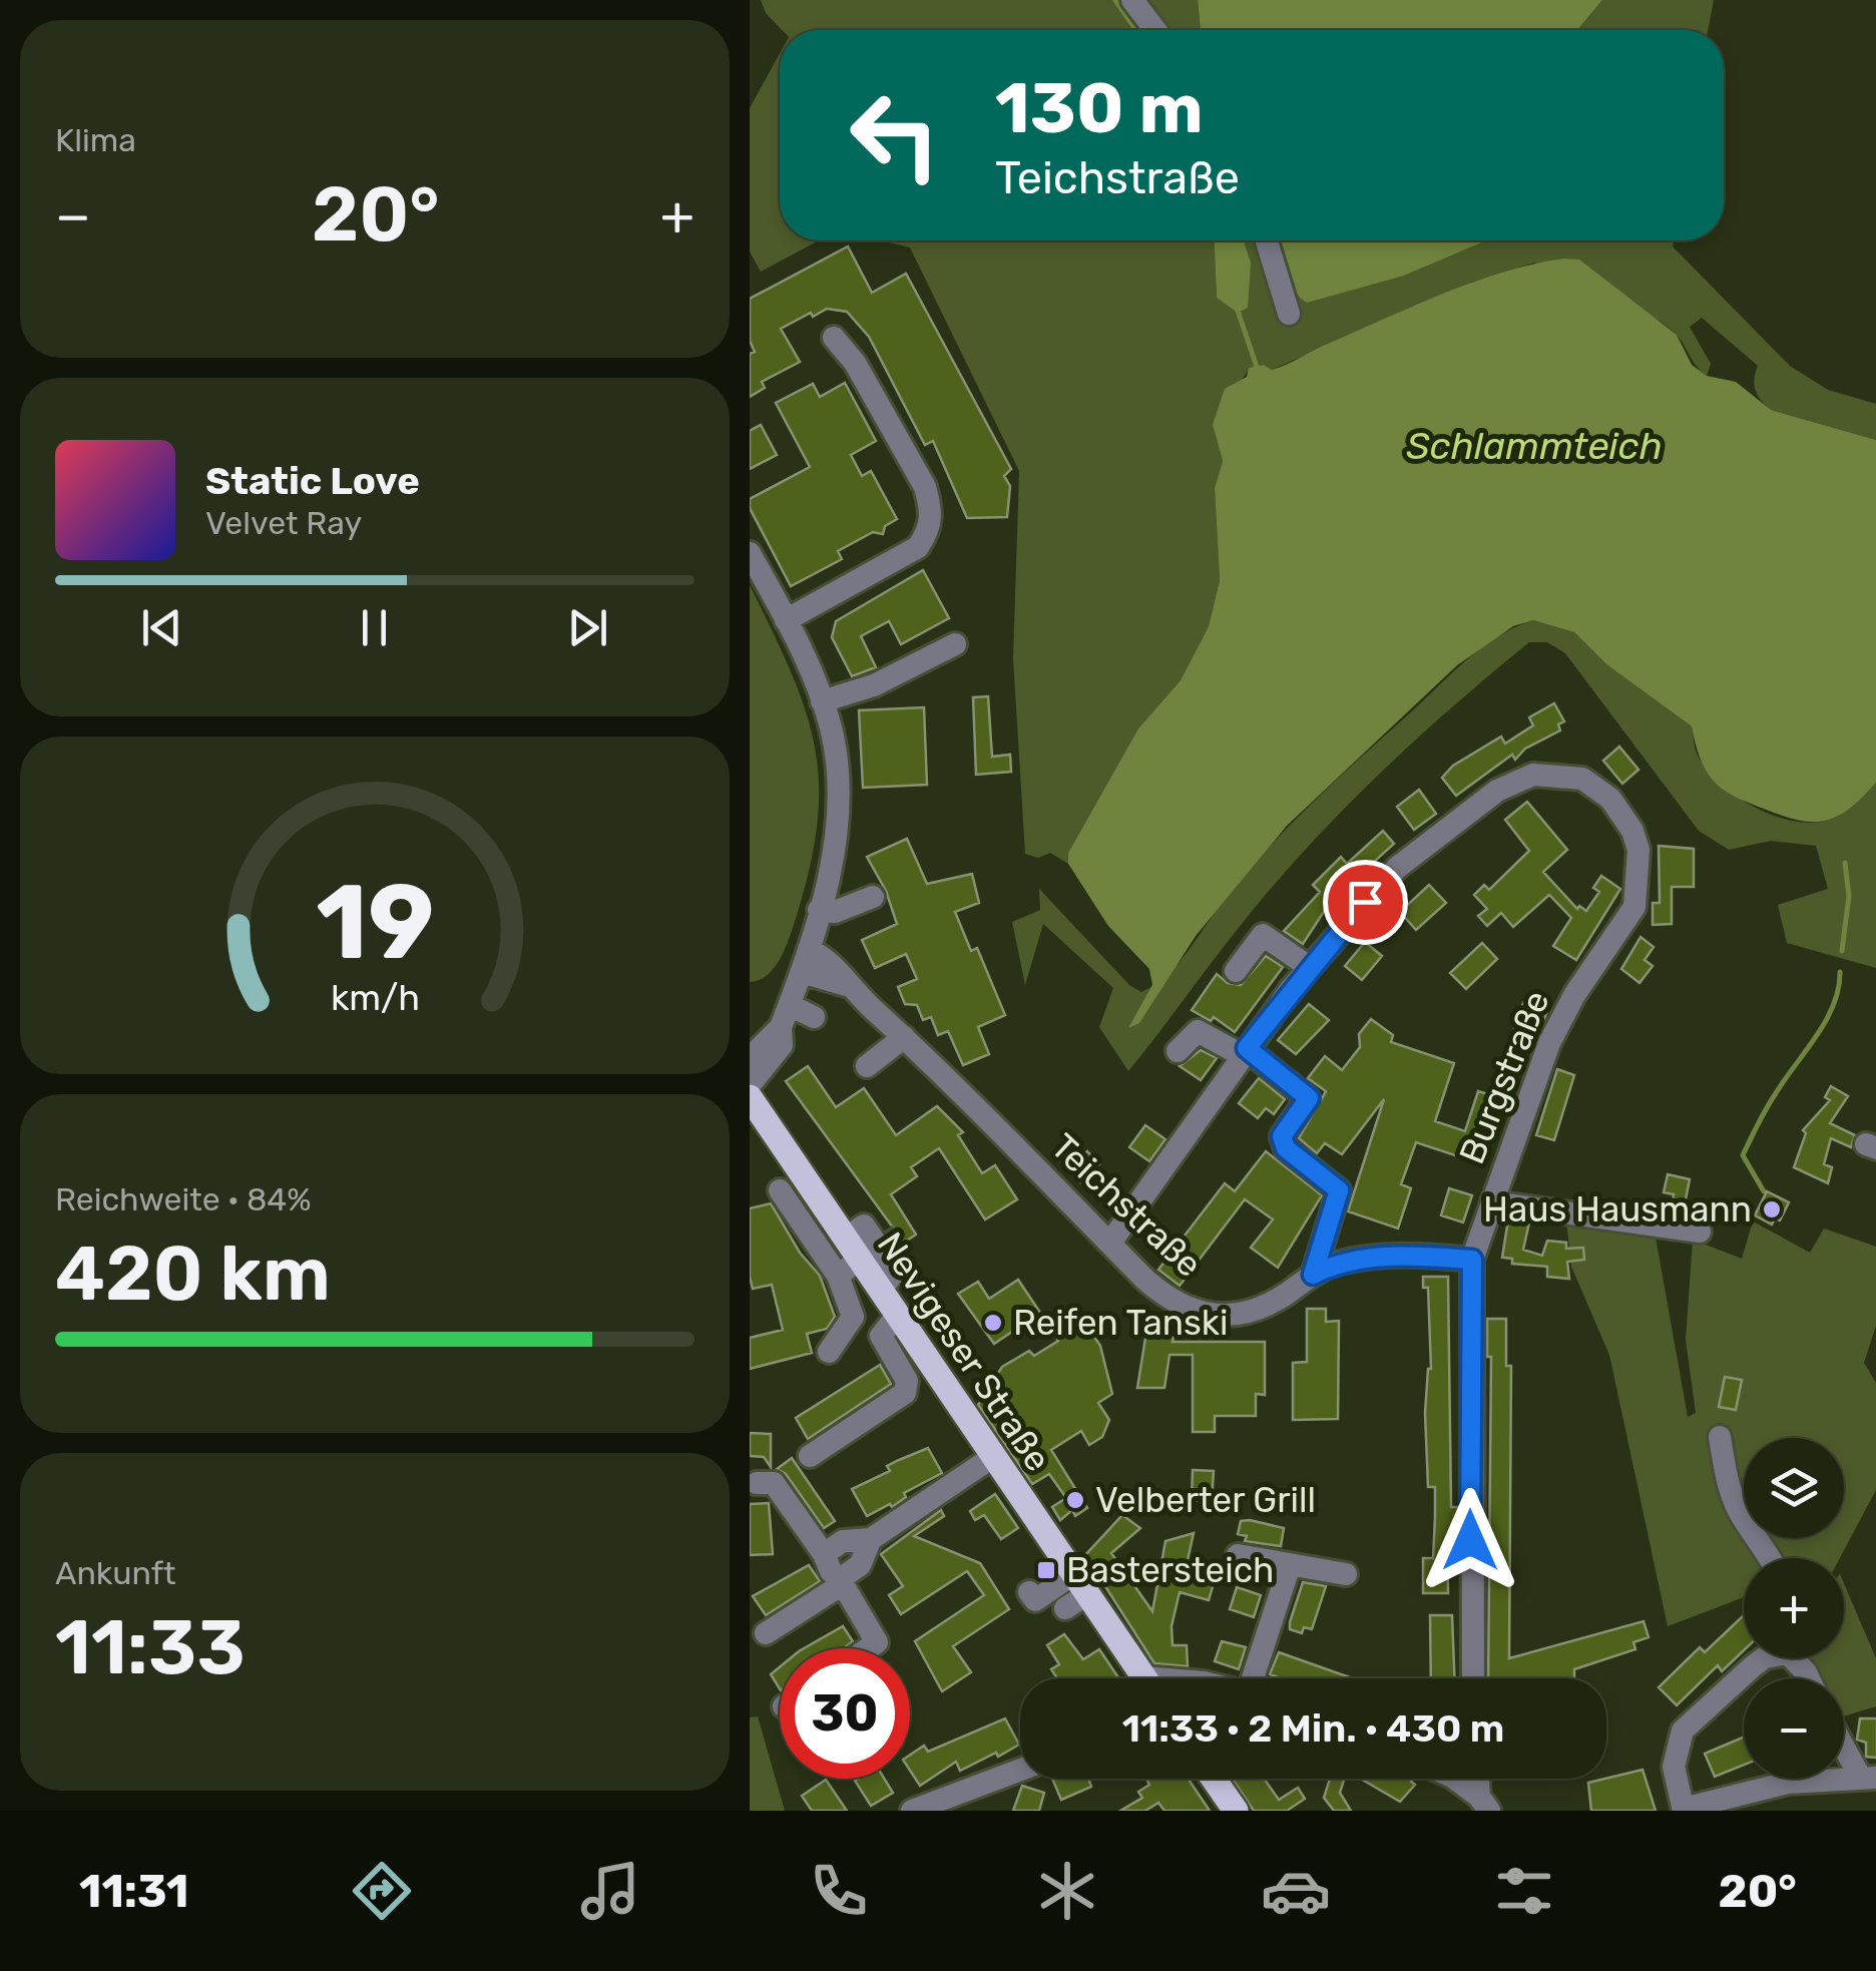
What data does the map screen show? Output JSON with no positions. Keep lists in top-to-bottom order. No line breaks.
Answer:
{"streets":{"main road":["Nevigeser Straße"],"street":["Burgstraße","Teichstraße"]},"crossings":[["Burgstraße","Teichstraße"]],"water":["Schlammteich"],"places":{"other":["Haus Hausmann","Reifen Tanski","Velberter Grill"],"transit":["Bastersteich"]},"page":{"tile":["Klima",["Reichweite · 84%","420 km"],["Ankunft","11:33"]],"turn":["130 m","Teichstraße"],"heat":["−","20°","+"],"song":["Static Love","Velvet Ray"],"map_buttons":["+","−"],"limit":"30","trip":"11:33 · 2 Min. · 430 m","tabs":["11:31","20°"],"gauge":["19","km/h"]}}
